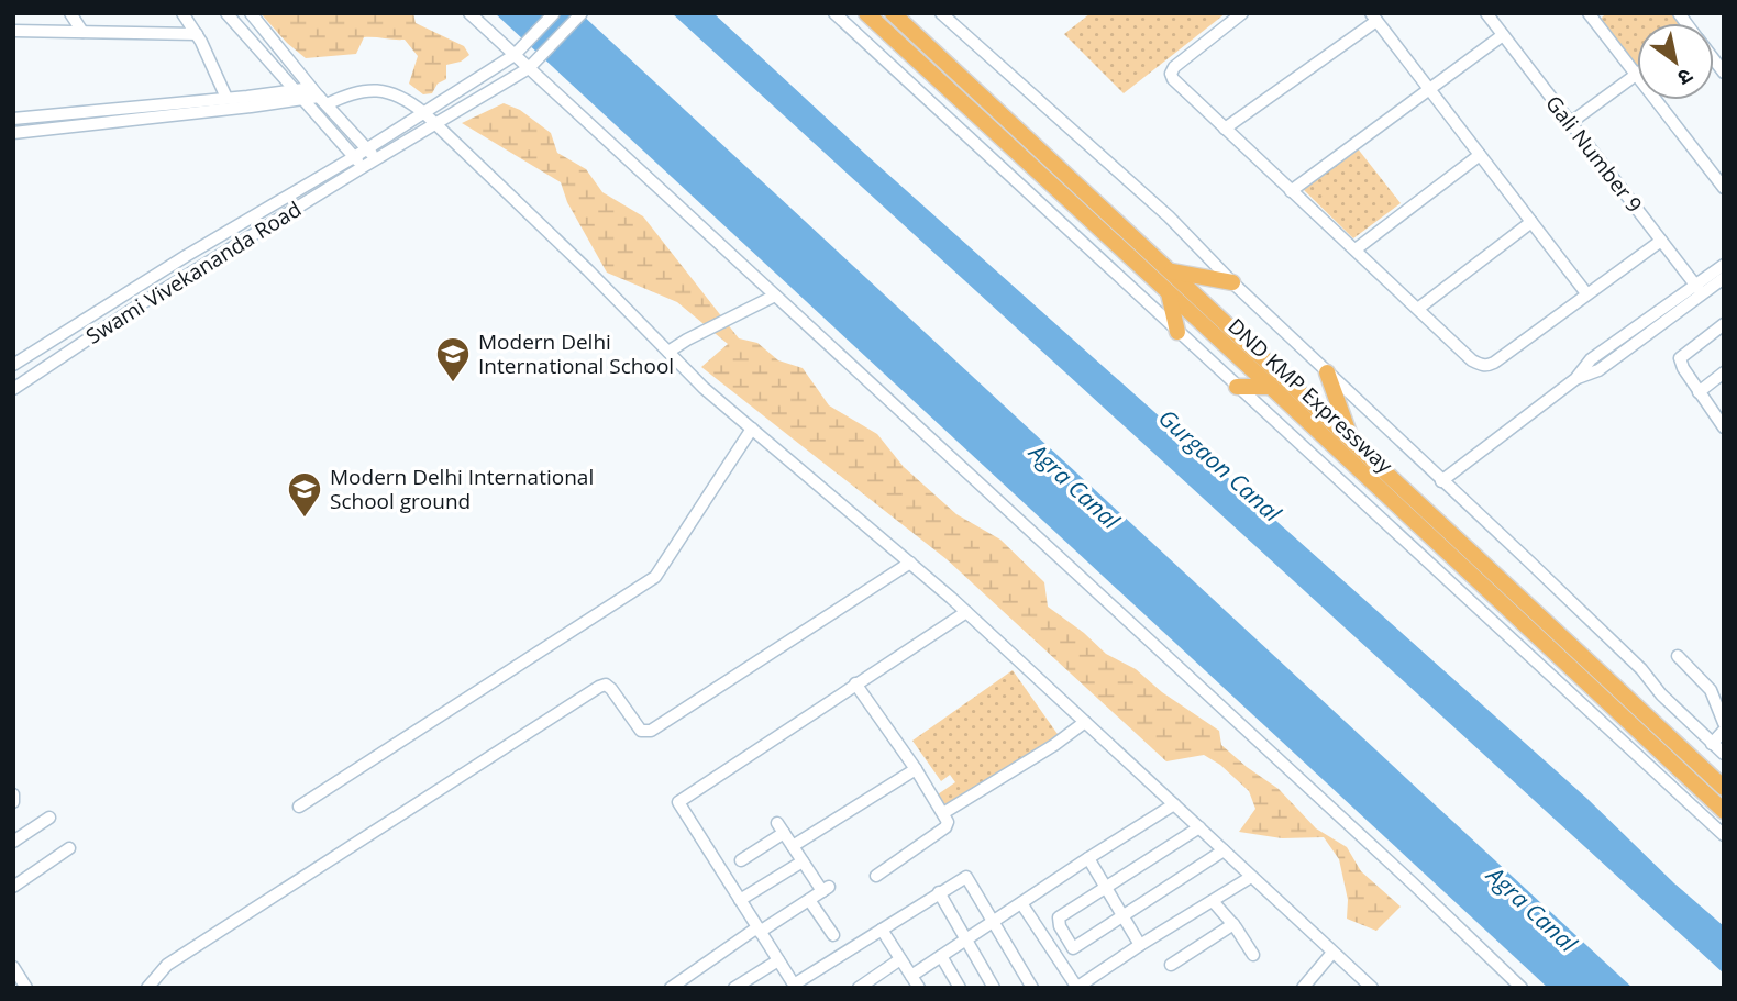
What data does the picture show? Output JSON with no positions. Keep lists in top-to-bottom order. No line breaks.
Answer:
{"streets":{"highway":["DND KMP Expressway"],"street":["Gali Number 9","Swami Vivekananda Road"]},"water":["Gurgaon Canal","Agra Canal"],"places":{"school or university":["Modern Delhi International School","Modern Delhi International School ground"]},"north":"bottom right"}
